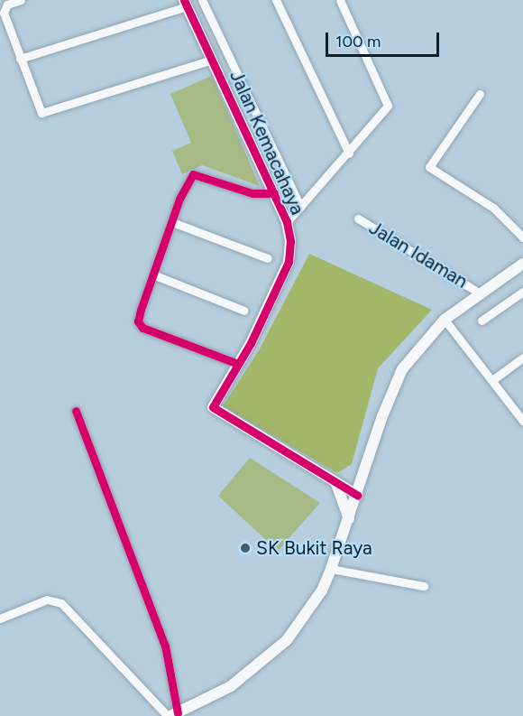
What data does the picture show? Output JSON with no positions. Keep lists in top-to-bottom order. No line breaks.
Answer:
{"streets":{"main road":["Jalan Kemacahaya"],"street":["Jalan Idaman"]},"places":["SK Bukit Raya"],"scale_bar":"100 m"}
